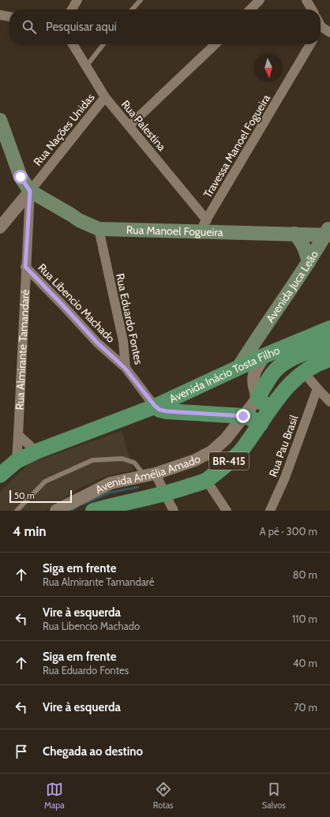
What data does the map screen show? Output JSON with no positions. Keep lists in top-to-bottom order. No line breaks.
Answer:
{"streets":{"main road":["Rua Manoel Fogueira","Avenida Juca Leão","Avenida Inácio Tosta Filho","BR-415","Avenida Amélia Amado"],"street":["Rua Palestina","Rua Nações Unidas","Travessa Manoel Fogueira","Rua Libencio Machado","Rua Eduardo Fontes","Rua Almirante Tamandaré","Rua Pau Brasil"]},"crossings":[["Rua Palestina","Rua Nações Unidas"],["Rua Palestina","Travessa Manoel Fogueira"],["Rua Palestina","Rua Manoel Fogueira"],["Rua Nações Unidas","Rua Manoel Fogueira"],["Rua Nações Unidas","Rua Almirante Tamandaré"],["Travessa Manoel Fogueira","Rua Manoel Fogueira"],["Rua Manoel Fogueira","Avenida Juca Leão"],["Rua Manoel Fogueira","Rua Eduardo Fontes"],["Rua Manoel Fogueira","Rua Almirante Tamandaré"],["Avenida Juca Leão","Avenida Inácio Tosta Filho"],["Rua Libencio Machado","Rua Eduardo Fontes"],["Rua Libencio Machado","Rua Almirante Tamandaré"],["Rua Eduardo Fontes","Avenida Inácio Tosta Filho"],["Rua Almirante Tamandaré","Avenida Inácio Tosta Filho"]],"scale_bar":"50 m","north":"bottom","page":{"search":"Pesquisar aqui","scale":"50 m","heading":["4 min","A pé · 300 m"],"list":[["Siga em frente","Rua Almirante Tamandaré","80 m"],["Vire à esquerda","Rua Libencio Machado","110 m"],["Siga em frente","Rua Eduardo Fontes","40 m"],["Vire à esquerda","70 m"],"Chegada ao destino"],"nav":["Mapa","Rotas","Salvos"]}}
